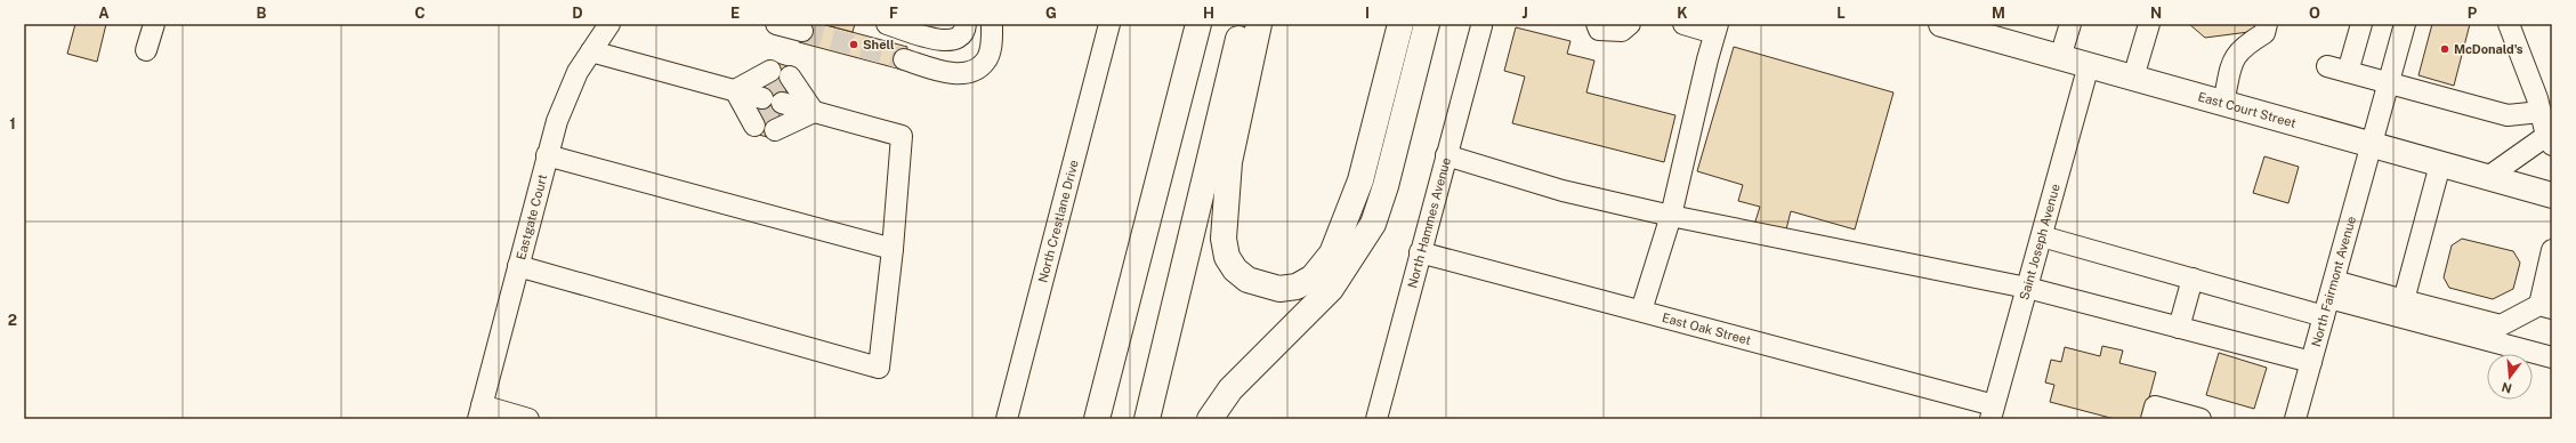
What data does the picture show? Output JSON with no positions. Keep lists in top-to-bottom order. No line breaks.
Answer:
{"streets":{"main road":["East Court Street"],"street":["Eastgate Court","North Crestlane Drive","North Hammes Avenue","Saint Joseph Avenue","North Fairmont Avenue","East Oak Street"]},"crossings":[["East Court Street","Saint Joseph Avenue"],["East Court Street","North Fairmont Avenue"],["North Hammes Avenue","East Oak Street"],["Saint Joseph Avenue","East Oak Street"]],"places":["Shell","McDonald's"],"north":"bottom","grid":{"columns":["A","B","C","D","E","F","G","H","I","J","K","L","M","N","O","P"],"rows":["1","2"]}}
